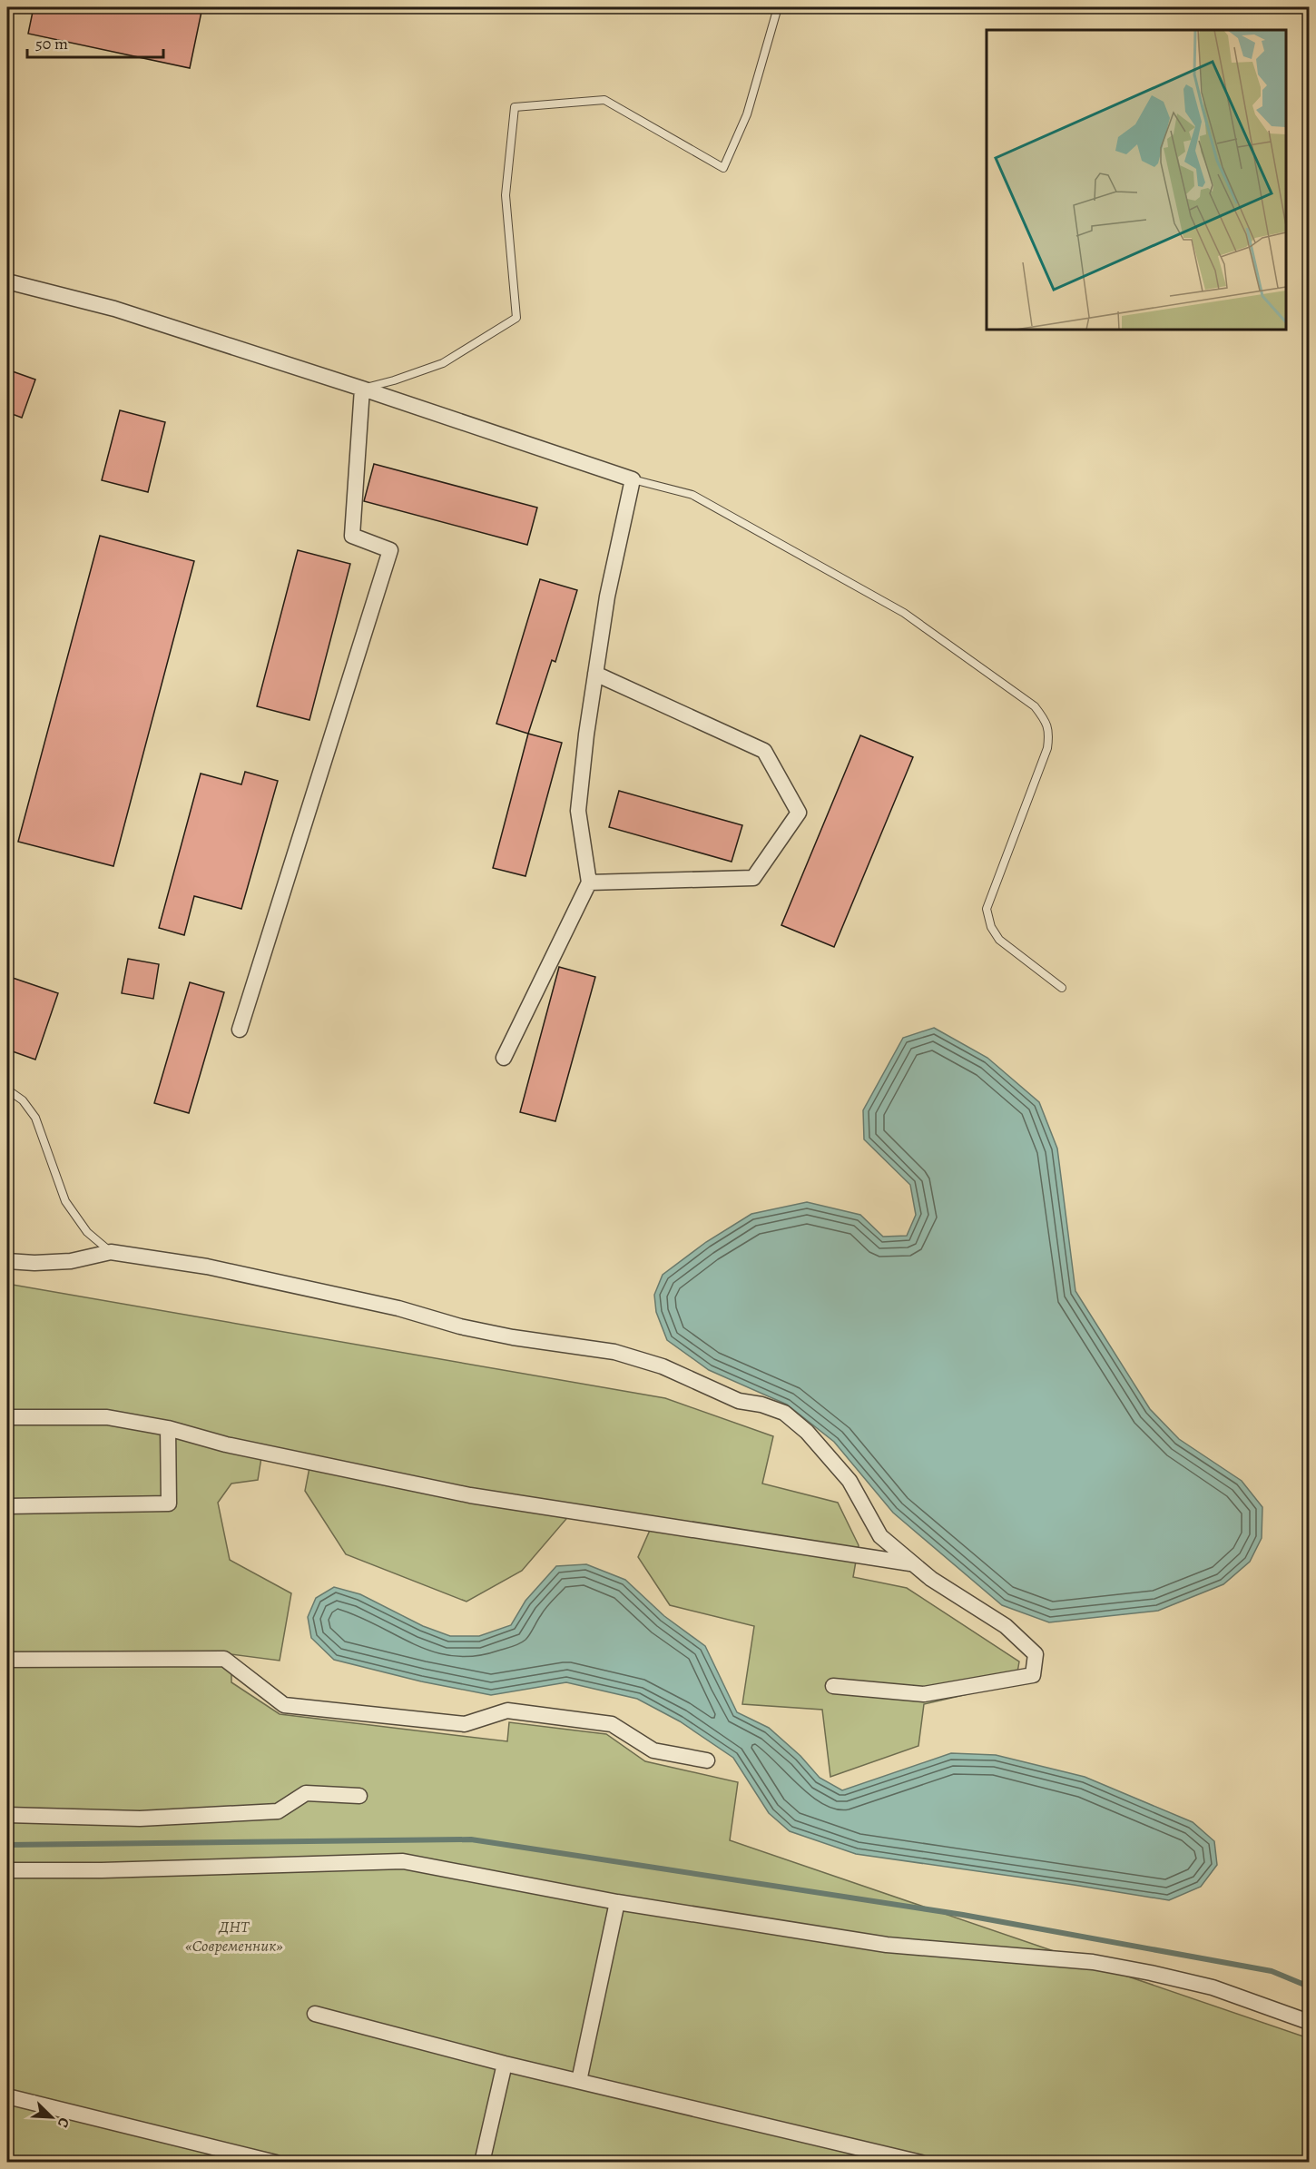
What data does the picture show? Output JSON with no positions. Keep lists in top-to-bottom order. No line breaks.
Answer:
{"parks":["ДНТ «Современник»"],"scale_bar":"50 m","north":"bottom right"}
